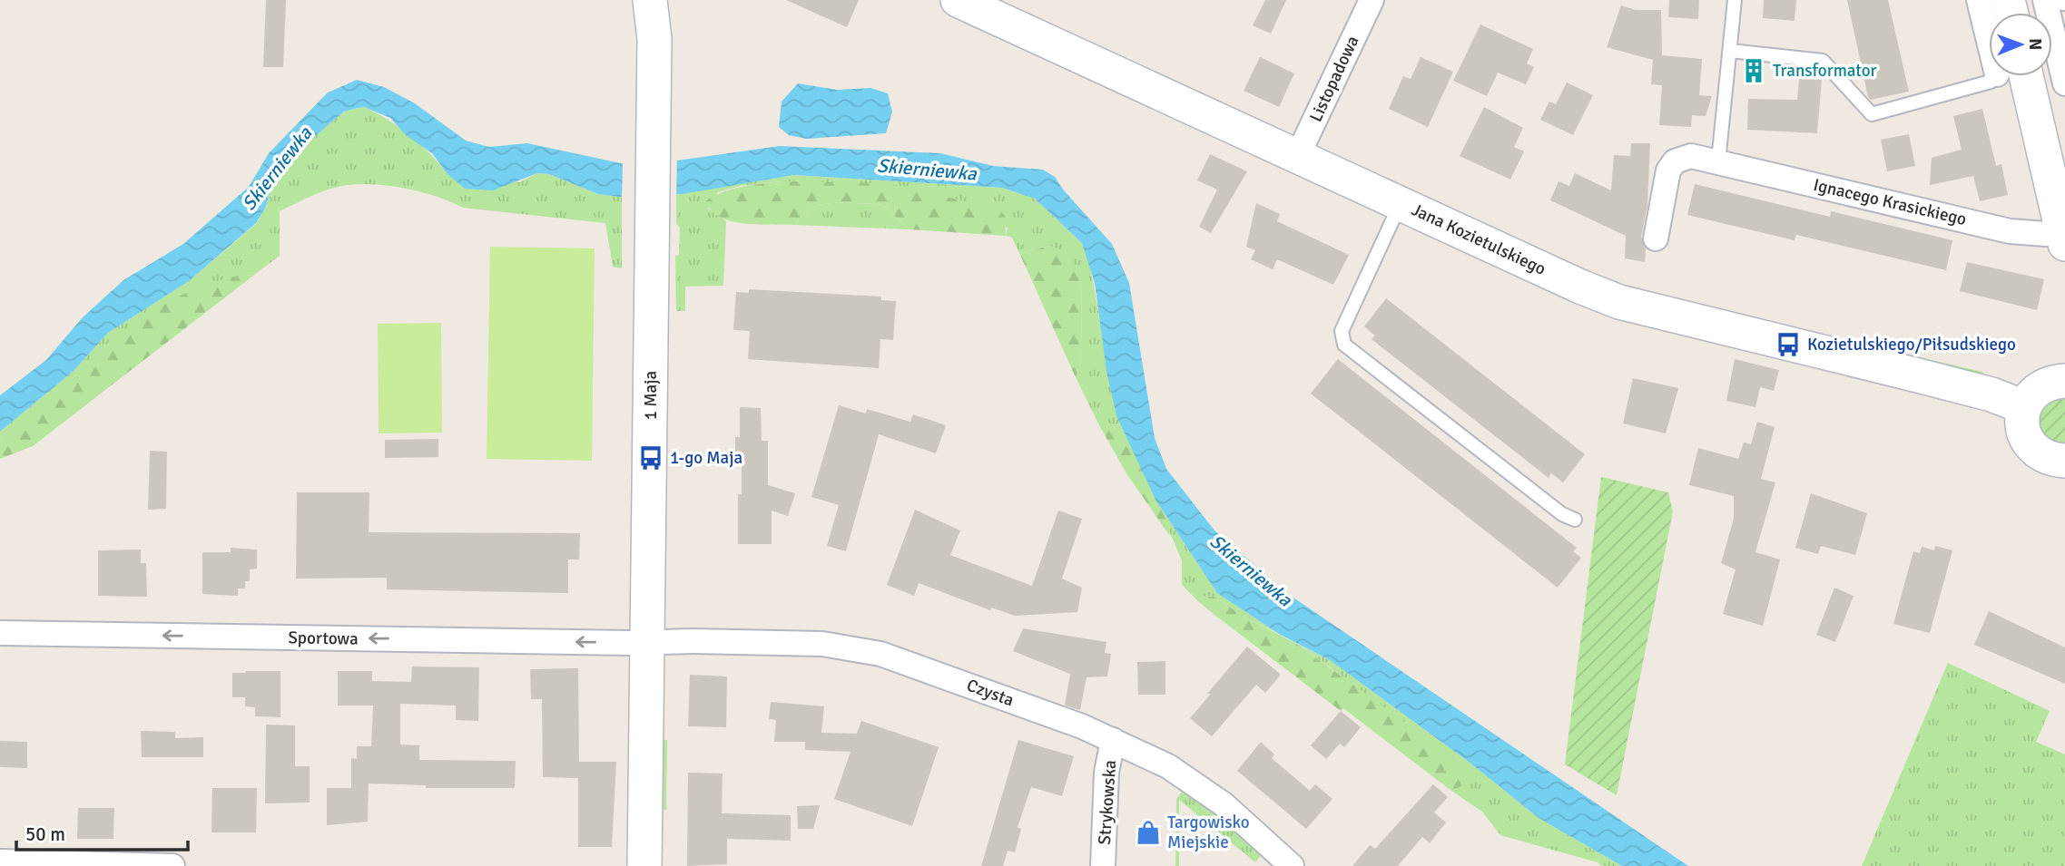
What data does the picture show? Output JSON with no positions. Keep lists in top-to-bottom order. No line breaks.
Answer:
{"streets":{"street":["Listopadowa","Ignacego Krasickiego","Jana Kozietulskiego","1 Maja","Sportowa","Czysta","Strykowska"]},"crossings":[["Listopadowa","Jana Kozietulskiego"],["1 Maja","Sportowa"],["1 Maja","Czysta"],["Sportowa","Czysta"],["Czysta","Strykowska"]],"one_way":["Sportowa"],"water":["Skierniewka"],"places":{"building":["Transformator"],"bus stop":["Kozietulskiego/Piłsudskiego","1-go Maja"],"shop":["Targowisko Miejskie"]},"scale_bar":"50 m","north":"right"}
